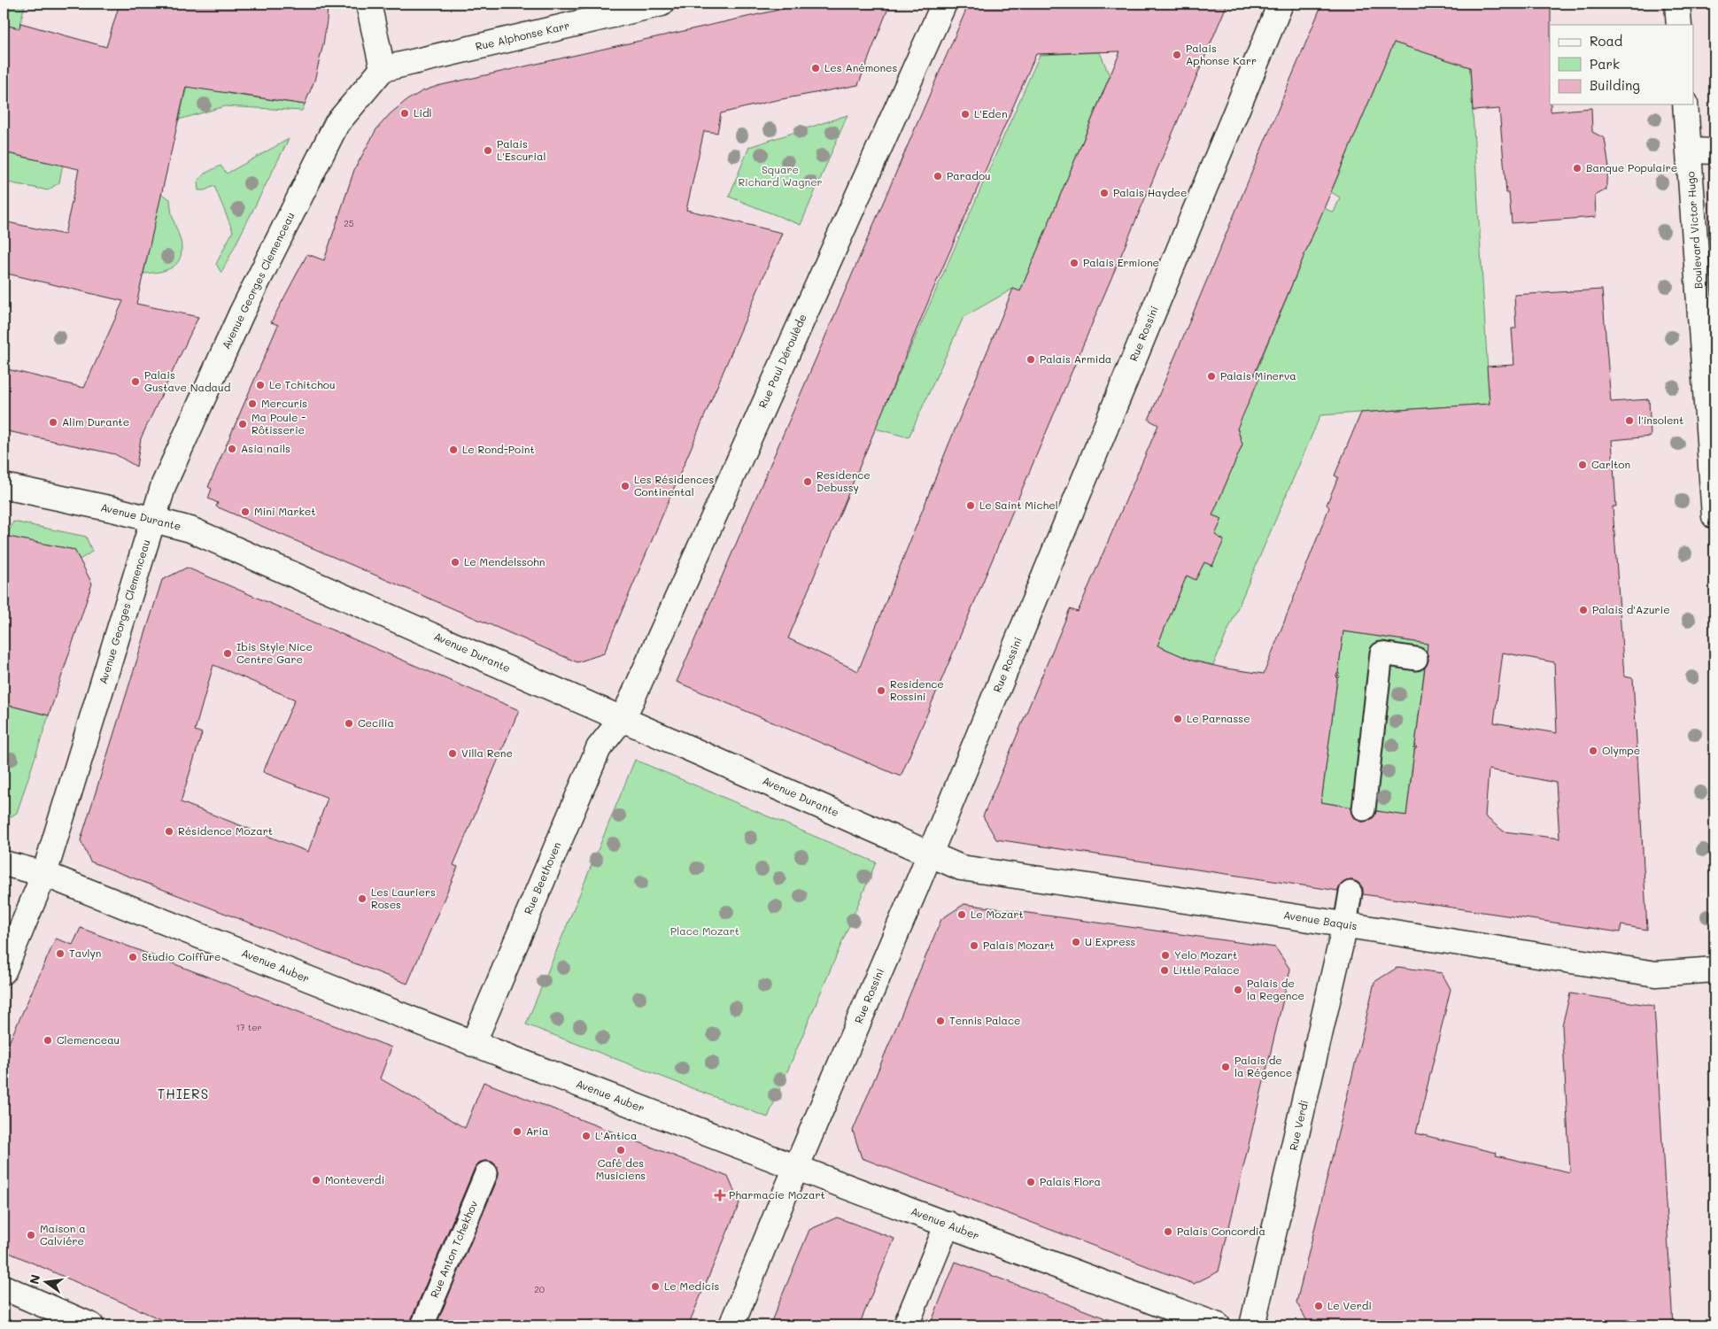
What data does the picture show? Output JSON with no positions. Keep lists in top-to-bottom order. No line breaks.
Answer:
{"streets":{"street":["Rue Alphonse Karr","Boulevard Victor Hugo","Avenue Georges Clemenceau","Rue Rossini","Rue Paul Déroulède","Avenue Durante","Rue Beethoven","Avenue Baquis","Avenue Auber","Rue Verdi"],"lane":["Rue Anton Tchekhov"]},"crossings":[["Rue Alphonse Karr","Avenue Georges Clemenceau"],["Avenue Georges Clemenceau","Avenue Durante"],["Avenue Georges Clemenceau","Avenue Auber"],["Rue Rossini","Avenue Durante"],["Rue Rossini","Avenue Baquis"],["Rue Rossini","Avenue Auber"],["Rue Paul Déroulède","Avenue Durante"],["Rue Paul Déroulède","Rue Beethoven"],["Avenue Durante","Rue Beethoven"],["Avenue Durante","Avenue Baquis"],["Rue Beethoven","Avenue Auber"],["Avenue Baquis","Rue Verdi"]],"districts":["THIERS"],"parks":["Square Richard Wagner","Place Mozart"],"places":{"other":["Palais Aphonse Karr","Les Anémones","Lidl","L'Eden","Palais L'Escurial","Banque Populaire","Paradou","Palais Haydee","Palais Ermione","Palais Armida","Palais Minerva","Palais Gustave Nadaud","Le Tchitchou","Mercuris","l'insolent","Alim Durante","Ma Poule - Rôtisserie","Asia nails","Le Rond-Point","Carlton","Residence Debussy","Les Résidences Continental","Le Saint Michel","Mini Market","Le Mendelssohn","Palais d'Azurie","Ibis Style Nice Centre Gare","Residence Rossini","Le Parnasse","Cecilia","Olympe","Villa Rene","Résidence Mozart","Les Lauriers Roses","Le Mozart","U Express","Palais Mozart","Tavlyn","Yelo Mozart","Studio Coiffure","Little Palace","Palais de la Regence","Tennis Palace","Clemenceau","Palais de la Régence","Aria","L'Antica","Café des Musiciens","Monteverdi","Palais Flora","Palais Concordia","Maison a Calviére","Le Medicis","Le Verdi"],"health":["Pharmacie Mozart"]},"house_numbers":["25","6","4","17 ter","20"],"legend":["Road","Park","Building"],"north":"left"}
